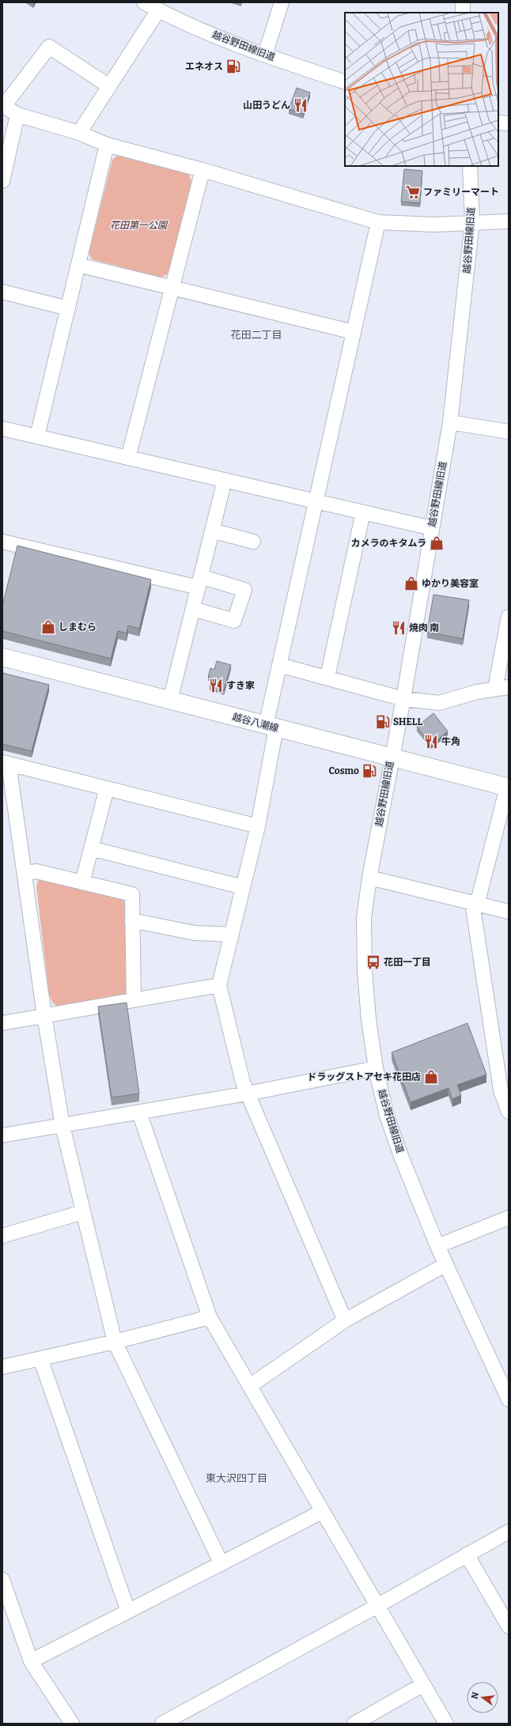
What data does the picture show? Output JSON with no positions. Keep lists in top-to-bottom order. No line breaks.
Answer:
{"streets":{"main road":["越谷八潮線"],"street":["越谷野田線旧道"]},"crossings":[["越谷野田線旧道","越谷八潮線"]],"districts":["花田二丁目","東大沢四丁目"],"parks":["花田第一公園"],"places":{"fuel station":["エネオス","SHELL","Cosmo"],"restaurant":["山田うどん","焼肉 南","すき家","牛角"],"supermarket":["ファミリーマート"],"shop":["カメラのキタムラ","ゆかり美容室","しまむら","ドラッグストアセキ花田店"],"bus stop":["花田一丁目"]},"north":"left"}
